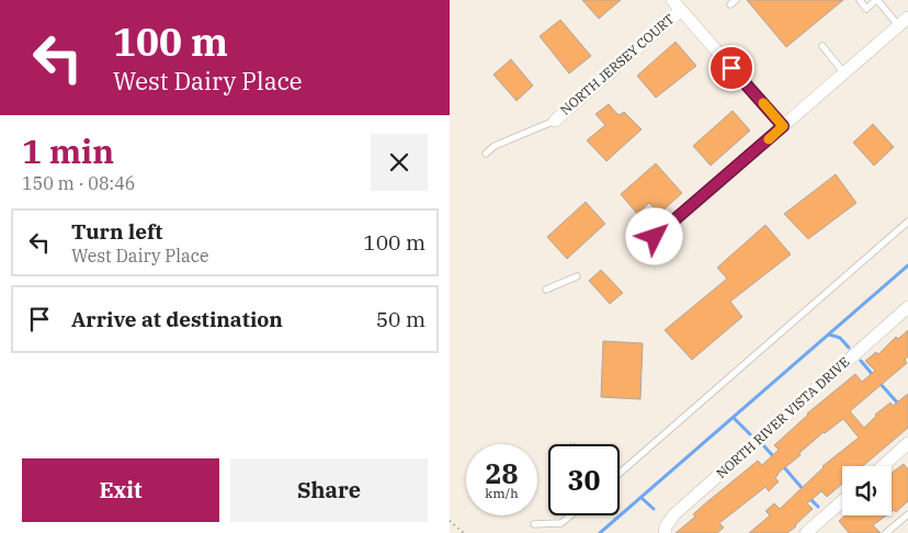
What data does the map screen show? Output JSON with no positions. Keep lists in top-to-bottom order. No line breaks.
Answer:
{"streets":{"street":["NORTH JERSEY COURT","NORTH RIVER VISTA DRIVE"]},"page":{"turn":["100 m","West Dairy Place"],"heading":["1 min","150 m · 08:46"],"list":[{"name":"Turn left","note":"West Dairy Place","value":"100 m"},{"name":"Arrive at destination","value":"50 m"}],"speed":"28 km/h","limit":"30","buttons":["Exit","Share"]}}
